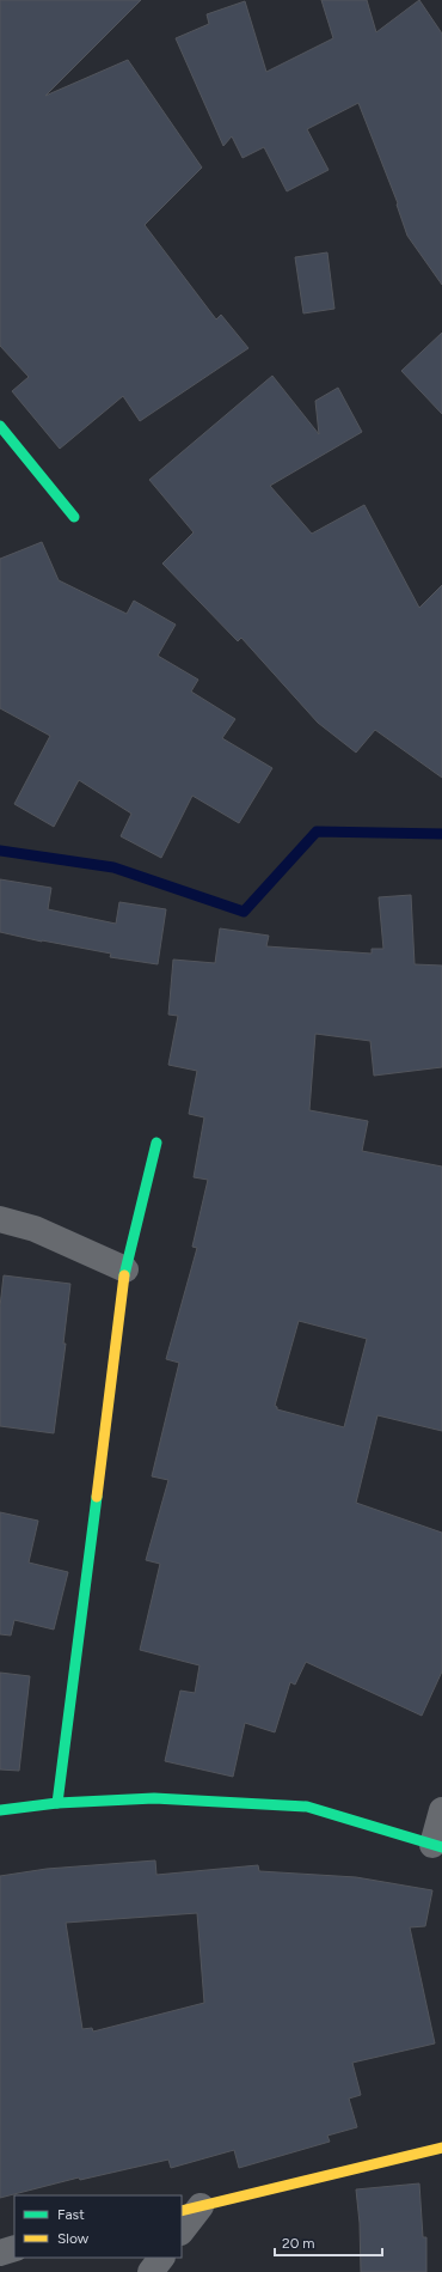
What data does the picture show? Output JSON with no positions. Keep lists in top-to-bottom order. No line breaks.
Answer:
{"legend":["Fast","Slow"],"scale_bar":"20 m"}
